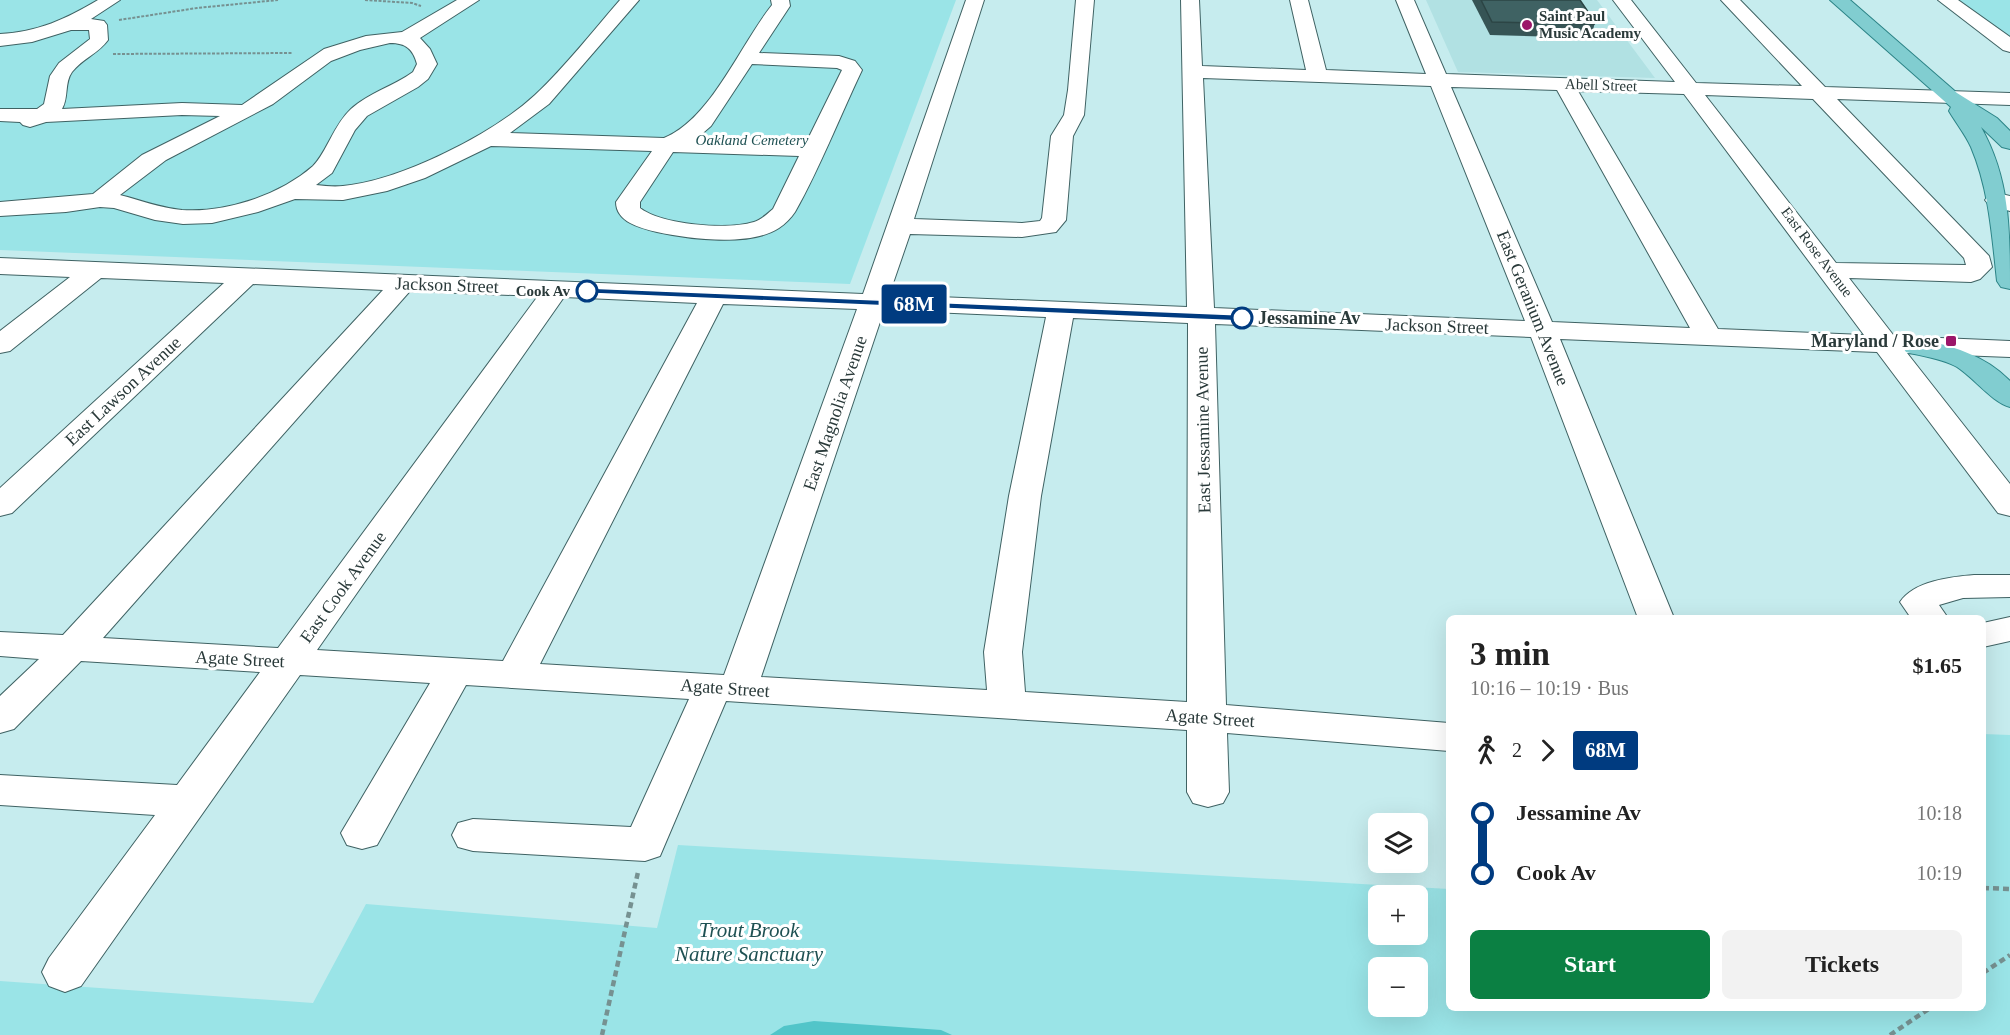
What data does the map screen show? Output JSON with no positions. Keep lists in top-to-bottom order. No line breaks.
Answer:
{"streets":{"street":["Abell Street","East Rose Avenue","Jackson Street","East Geranium Avenue","East Lawson Avenue","East Magnolia Avenue","East Jessamine Avenue","East Cook Avenue","Agate Street"]},"crossings":[["Abell Street","East Rose Avenue"],["Abell Street","East Geranium Avenue"],["Abell Street","East Jessamine Avenue"],["East Rose Avenue","Jackson Street"],["Jackson Street","East Geranium Avenue"],["Jackson Street","East Lawson Avenue"],["Jackson Street","East Magnolia Avenue"],["Jackson Street","East Jessamine Avenue"],["Jackson Street","East Cook Avenue"],["East Magnolia Avenue","Agate Street"],["East Jessamine Avenue","Agate Street"],["East Cook Avenue","Agate Street"]],"parks":["Oakland Cemetery","Trout Brook Nature Sanctuary"],"places":{"other":["Saint Paul Music Academy","Cook Av","Jessamine Av"],"transit":["Maryland / Rose"]},"lines":["bus line 68M"],"page":{"on_map":"68M","heading":["3 min","10:16 – 10:19 · Bus","$1.65"],"legs":["2","68M"],"list":[{"name":"Jessamine Av","value":"10:18"},{"name":"Cook Av","value":"10:19"}],"map_buttons":["+","−"],"buttons":["Start","Tickets"]}}
